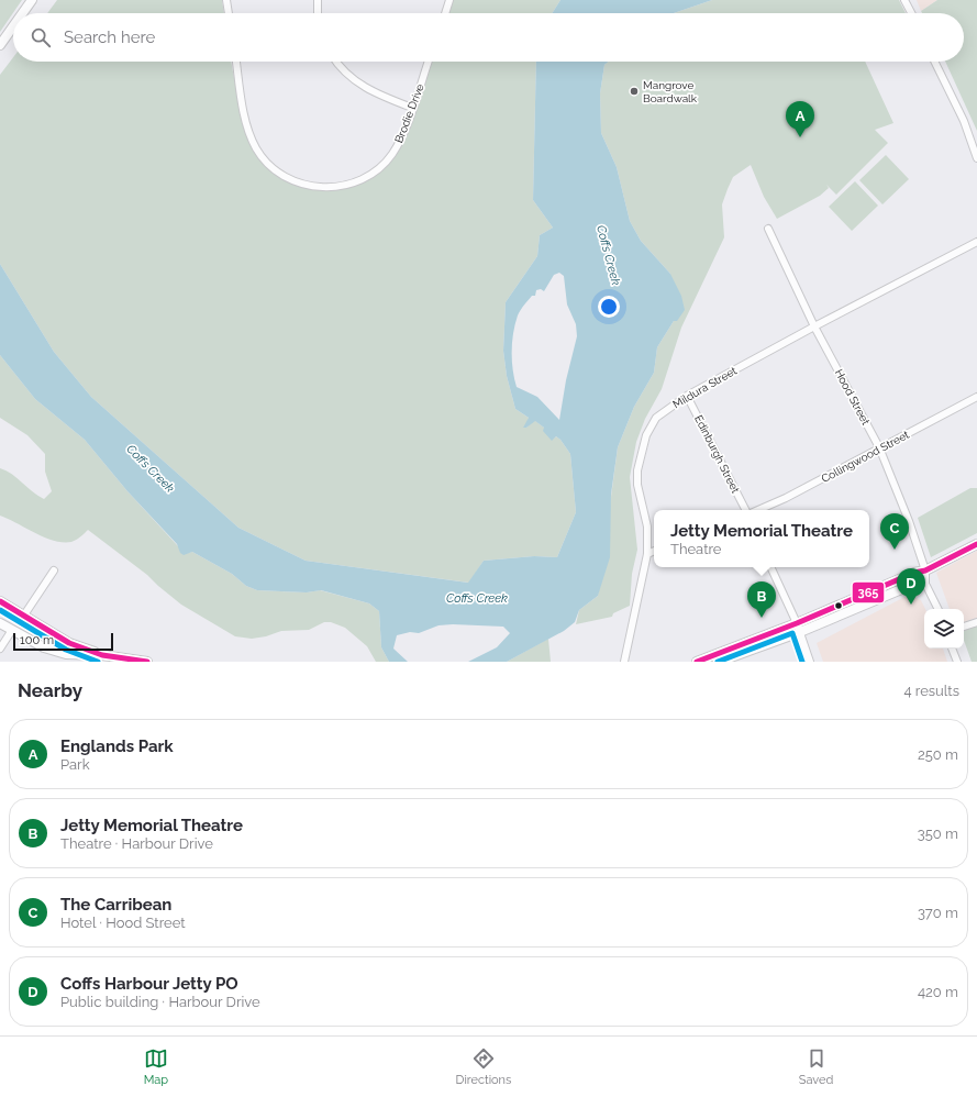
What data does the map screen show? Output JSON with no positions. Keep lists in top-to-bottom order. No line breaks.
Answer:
{"streets":{"street":["Brodie Drive","Mildura Street","Hood Street","Edinburgh Street","Collingwood Street"]},"crossings":[["Mildura Street","Hood Street"],["Mildura Street","Edinburgh Street"],["Hood Street","Collingwood Street"]],"water":["Coffs Creek"],"places":["Mangrove Boardwalk"],"lines":["transit line 365"],"scale_bar":"100 m","page":{"search":"Search here","pins":["A","C","D","B"],"popup":["Jetty Memorial Theatre","Theatre"],"scale":"100 m","heading":["Nearby","4 results"],"list":[{"mark":"A","name":"Englands Park","note":"Park","value":"250 m"},{"mark":"B","name":"Jetty Memorial Theatre","note":"Theatre · Harbour Drive","value":"350 m"},{"mark":"C","name":"The Carribean","note":"Hotel · Hood Street","value":"370 m"},{"mark":"D","name":"Coffs Harbour Jetty PO","note":"Public building · Harbour Drive","value":"420 m"}],"nav":["Map","Directions","Saved"]}}
